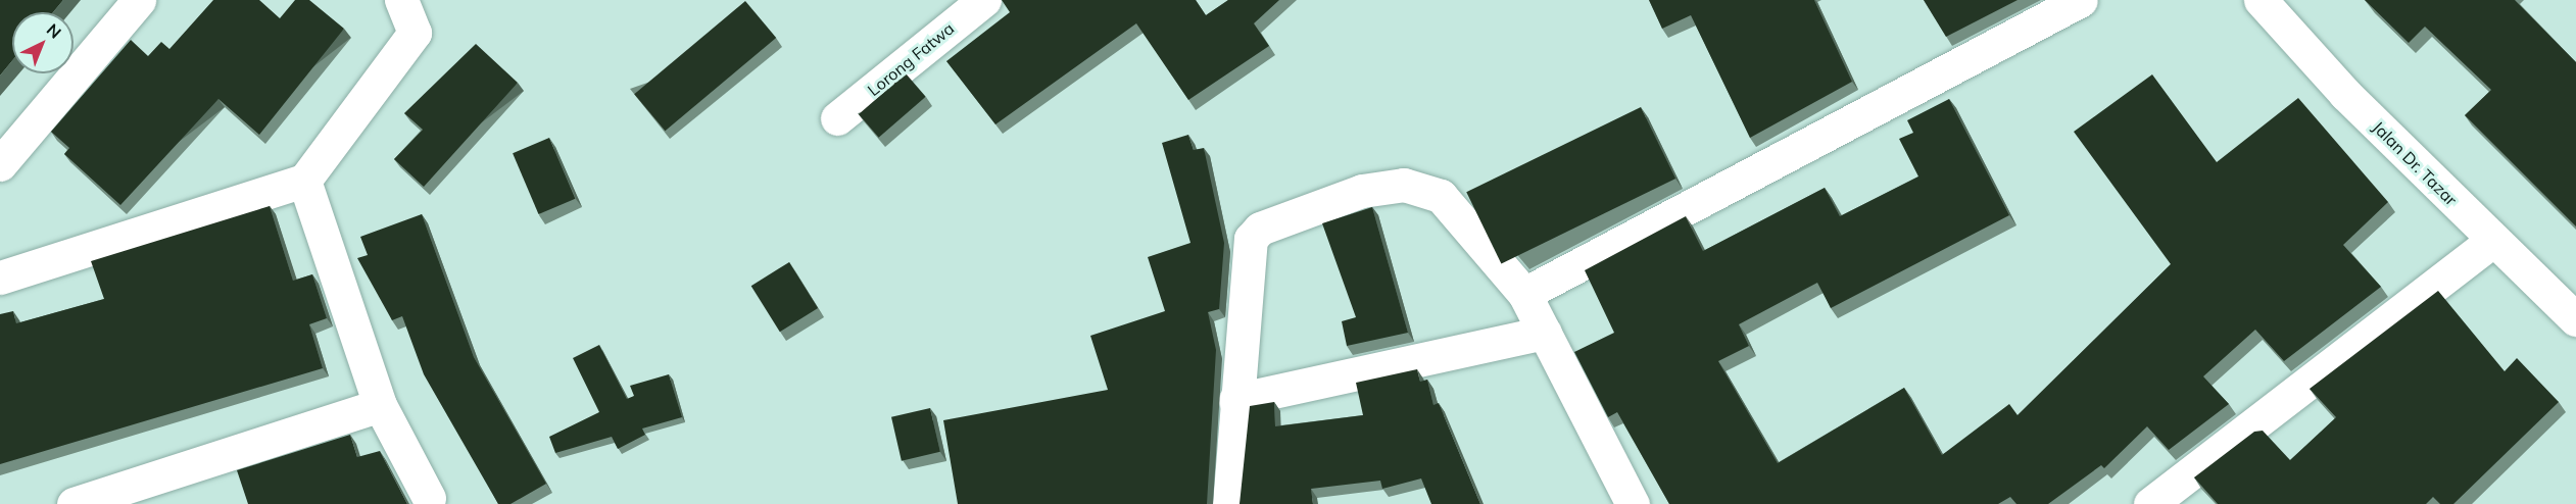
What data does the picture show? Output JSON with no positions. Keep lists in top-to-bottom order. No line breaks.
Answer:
{"streets":{"street":["Lorong Fatwa","Jalan Dr. Tazar"]},"north":"top right"}
